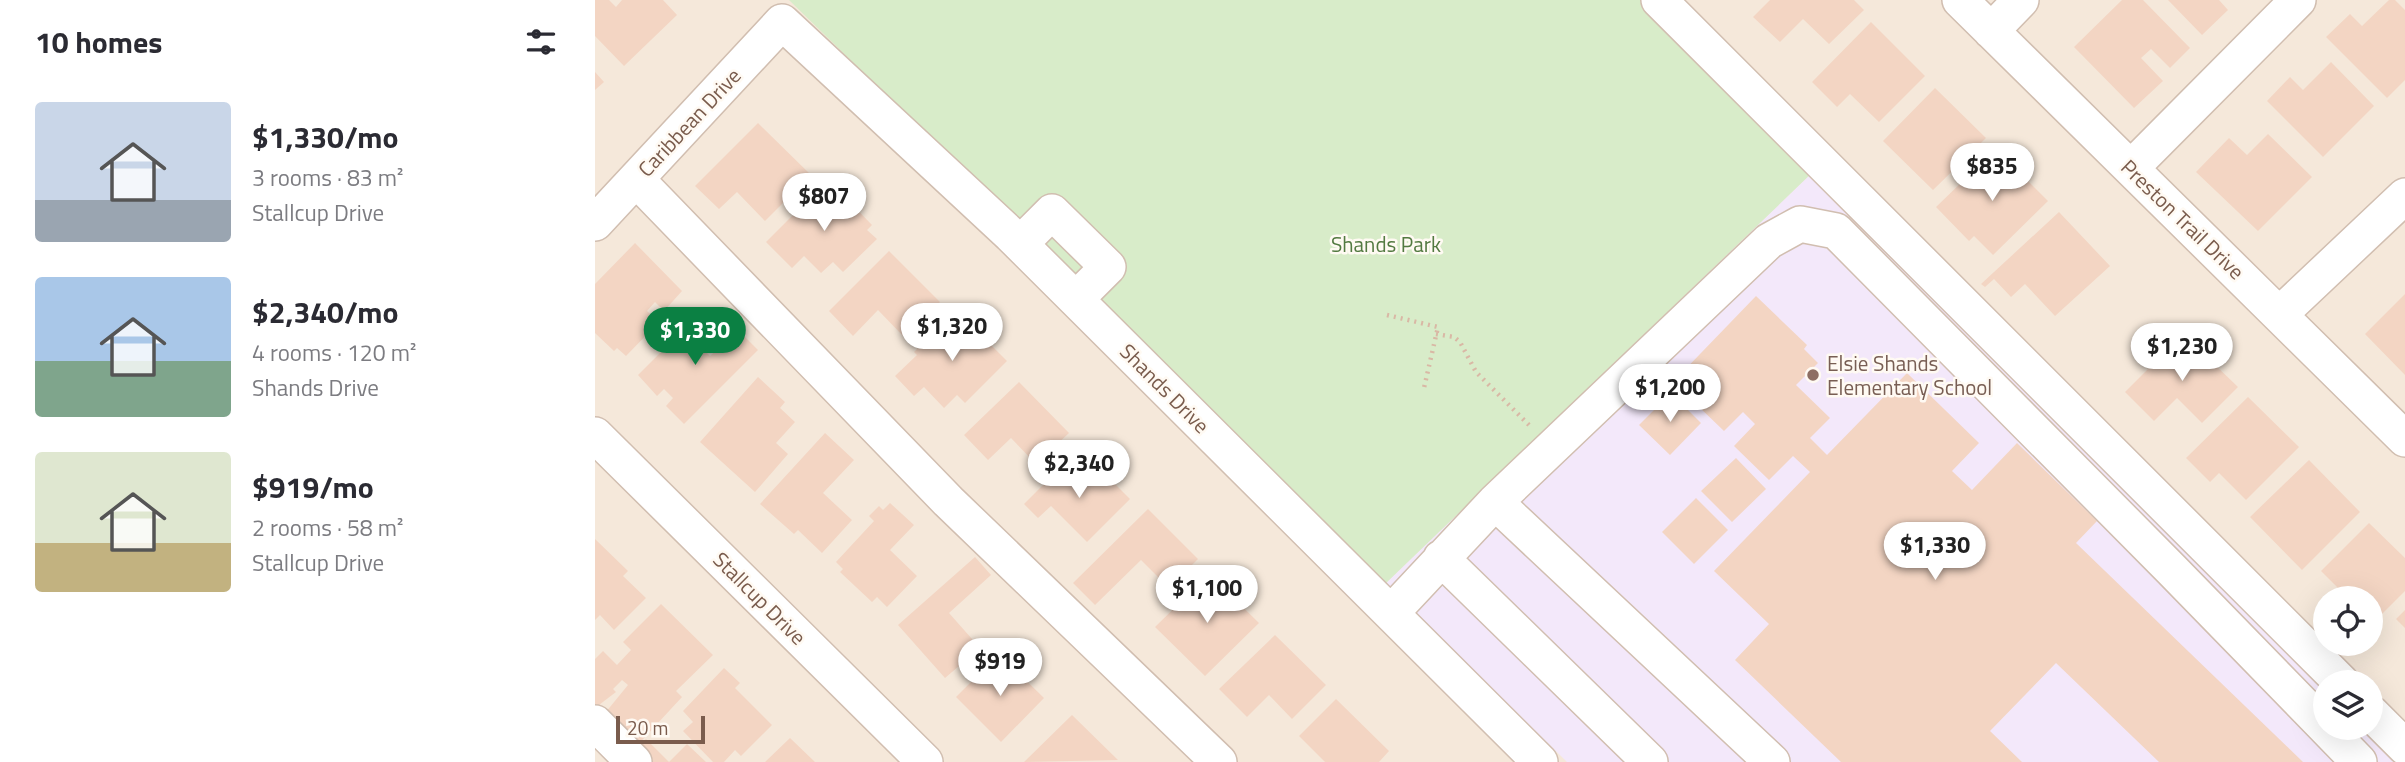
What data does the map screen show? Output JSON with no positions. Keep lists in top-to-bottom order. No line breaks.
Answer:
{"streets":{"street":["Caribbean Drive","Preston Trail Drive","Shands Drive","Stallcup Drive"]},"crossings":[["Caribbean Drive","Shands Drive"]],"parks":["Shands Park"],"places":["Elsie Shands Elementary School"],"scale_bar":"20 m","page":{"heading":"10 homes","list":[{"name":"$1,330/mo","note":"3 rooms · 83 m² · Stallcup Drive"},{"name":"$2,340/mo","note":"4 rooms · 120 m² · Shands Drive"},{"name":"$919/mo","note":"2 rooms · 58 m² · Stallcup Drive"}],"price":["$835","$807","$1,320","$1,330","$1,230","$1,200","$2,340","$1,330","$1,100","$919"],"scale":"20 m"}}
